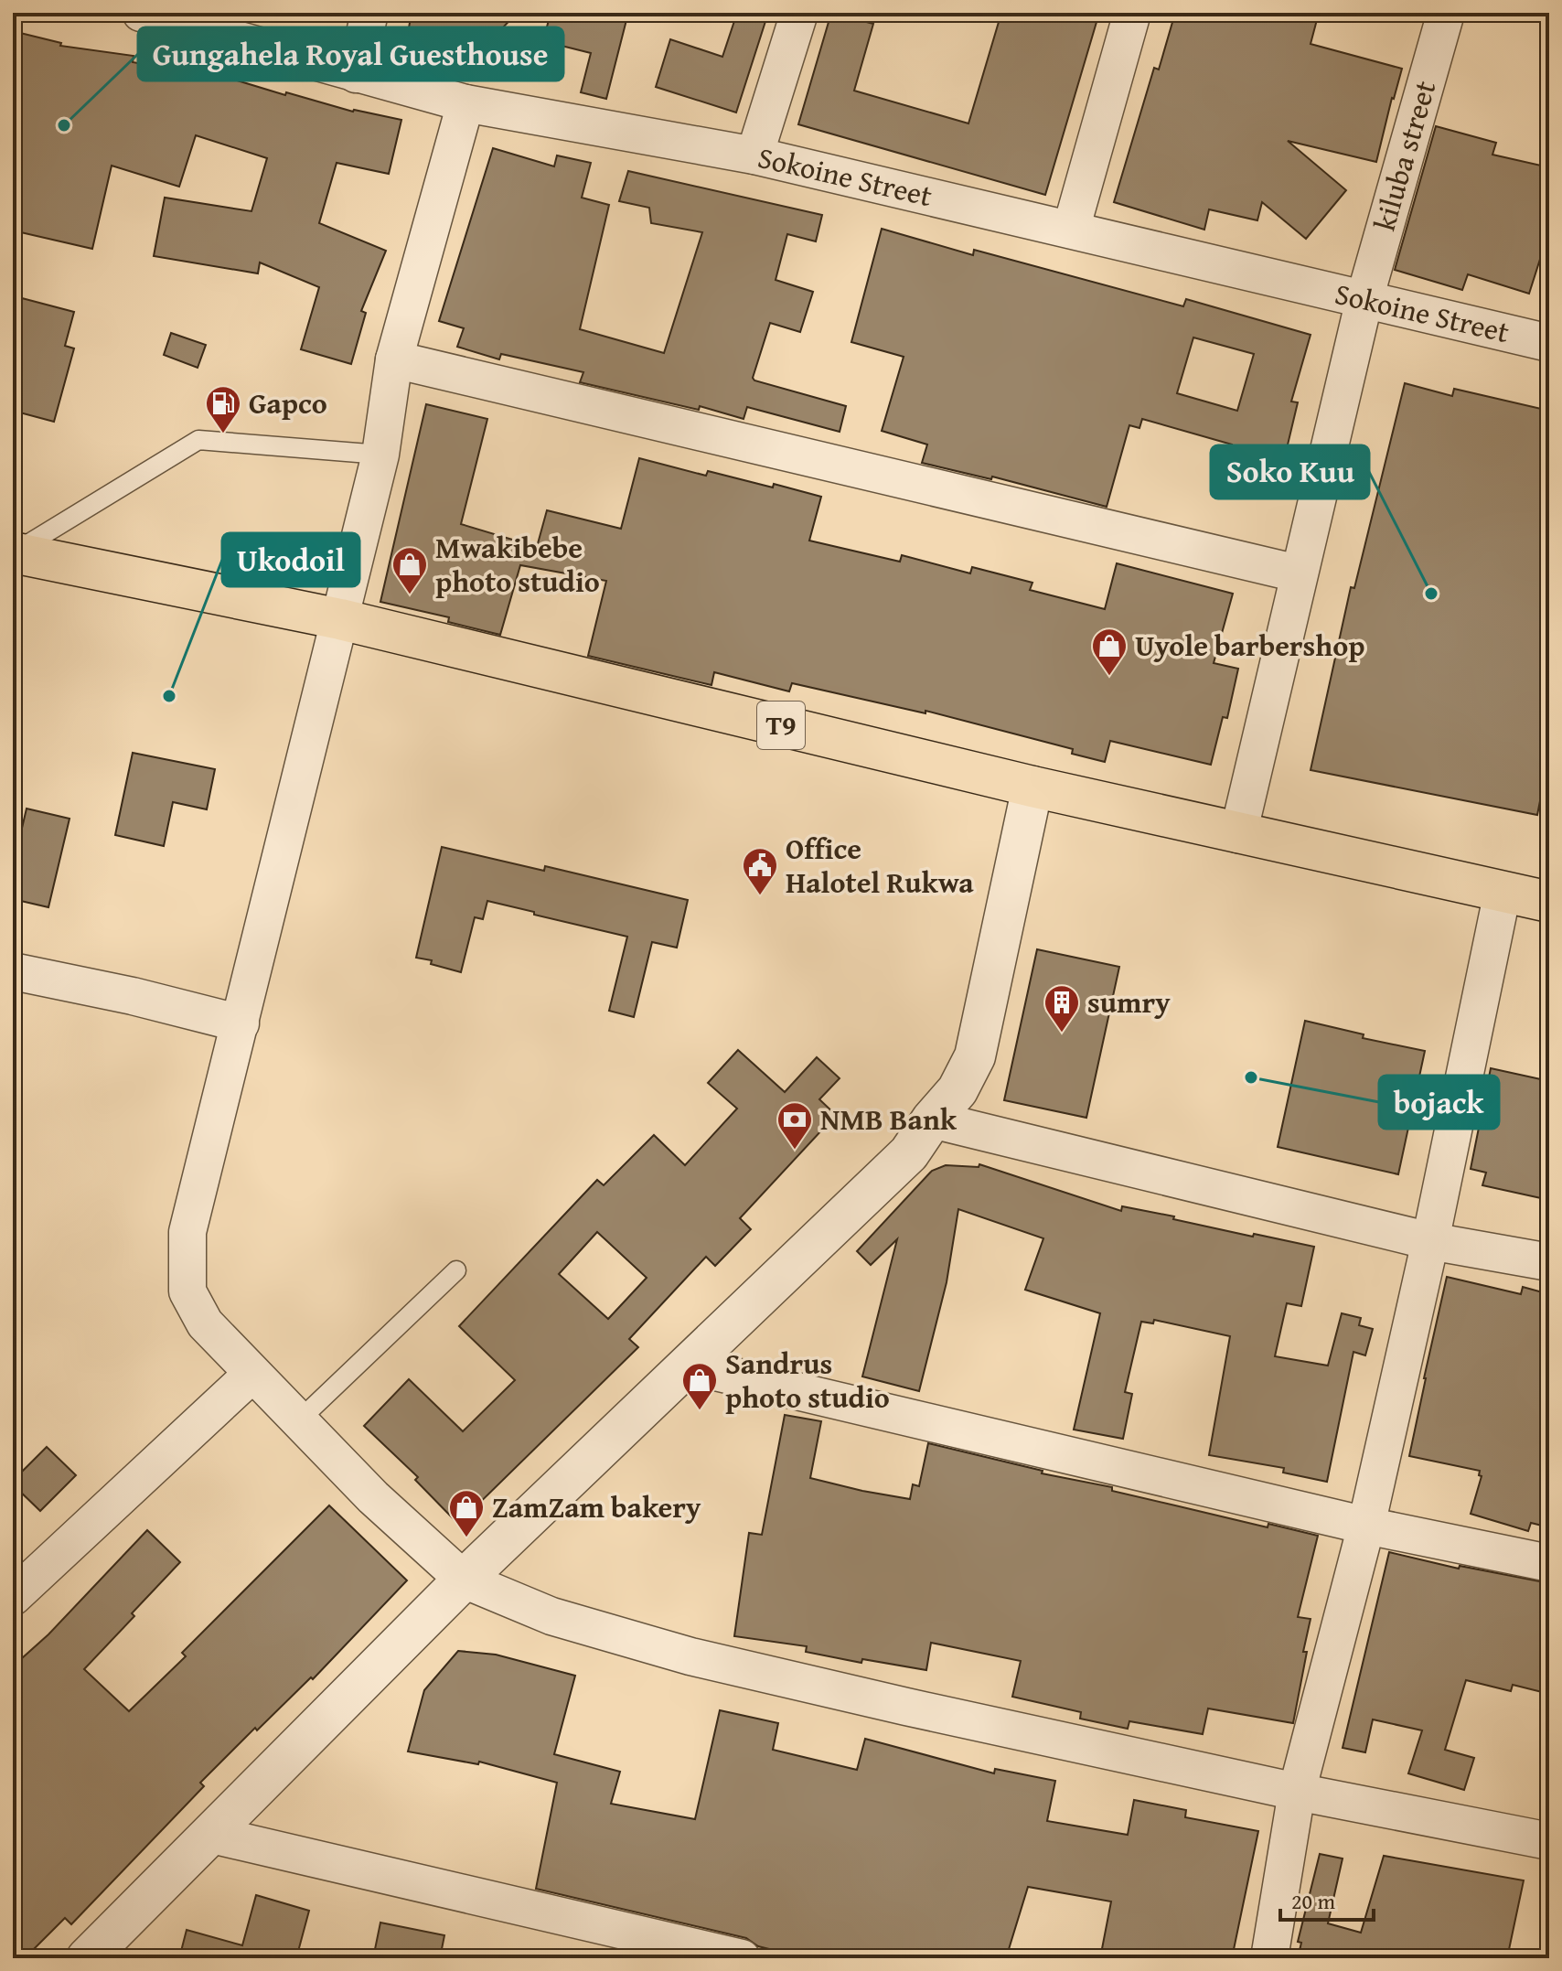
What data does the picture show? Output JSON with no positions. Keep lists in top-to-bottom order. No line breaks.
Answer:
{"streets":{"highway":["T9"],"street":["kiluba street","Sokoine Street"]},"crossings":[["kiluba street","Sokoine Street"],["kiluba street","T9"]],"places":{"other":["Gungahela Royal Guesthouse","Soko Kuu","Ukodoil","bojack"],"fuel station":["Gapco"],"shop":["Mwakibebe photo studio","Uyole barbershop","Sandrus photo studio","ZamZam bakery"],"public building":["Office Halotel Rukwa"],"building":["sumry"],"bank":["NMB Bank"]},"scale_bar":"20 m"}
